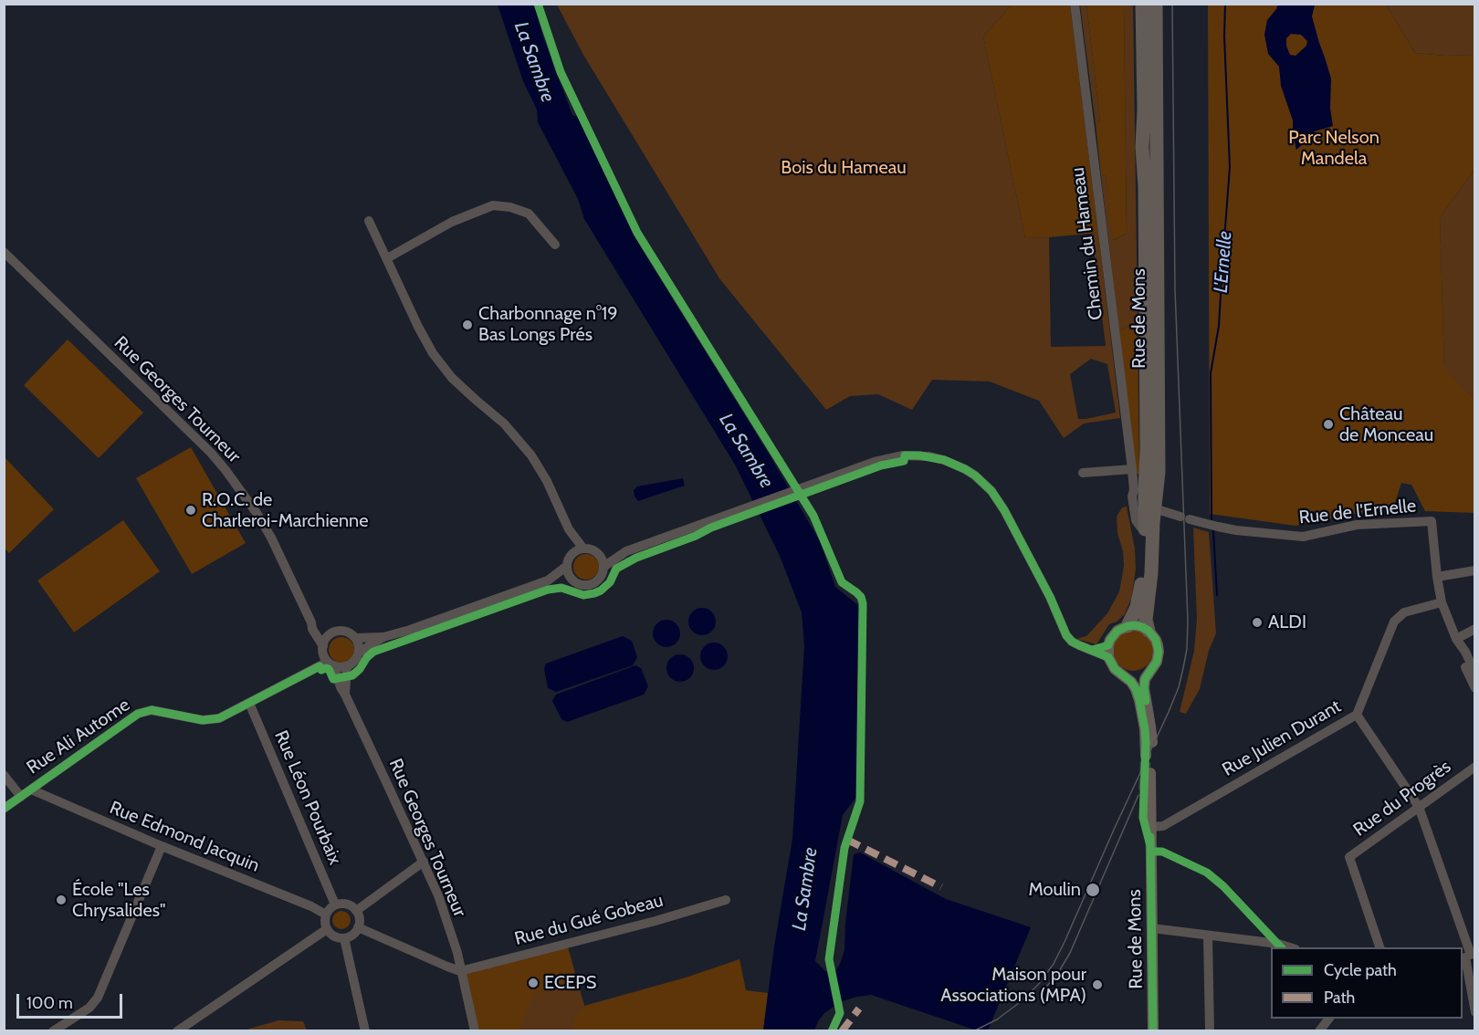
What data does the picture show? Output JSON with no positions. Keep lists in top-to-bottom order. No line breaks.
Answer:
{"streets":{"highway":["Rue de Mons"],"street":["Chemin du Hameau","Rue Georges Tourneur","Rue de l'Ernelle","Rue Ali Autome","Rue Julien Durant","Rue Léon Pourbaix","Rue du Progrès","Rue Edmond Jacquin","Rue du Gué Gobeau"]},"crossings":[["Chemin du Hameau","Rue de Mons"],["Rue de Mons","Rue de l'Ernelle"],["Rue de Mons","Rue Julien Durant"],["Rue Georges Tourneur","Rue Ali Autome"],["Rue Georges Tourneur","Rue du Gué Gobeau"],["Rue Ali Autome","Rue Léon Pourbaix"],["Rue Ali Autome","Rue Edmond Jacquin"],["Rue Léon Pourbaix","Rue Edmond Jacquin"]],"water":["La Sambre","L'Ernelle"],"parks":["Parc Nelson Mandela","Bois du Hameau"],"places":["Charbonnage n°19 Bas Longs Prés","Château de Monceau","R.O.C. de Charleroi-Marchienne","ALDI","Moulin","École \"Les Chrysalides\"","ECEPS","Maison pour Associations (MPA)"],"legend":["Cycle path","Path"],"scale_bar":"100 m"}
